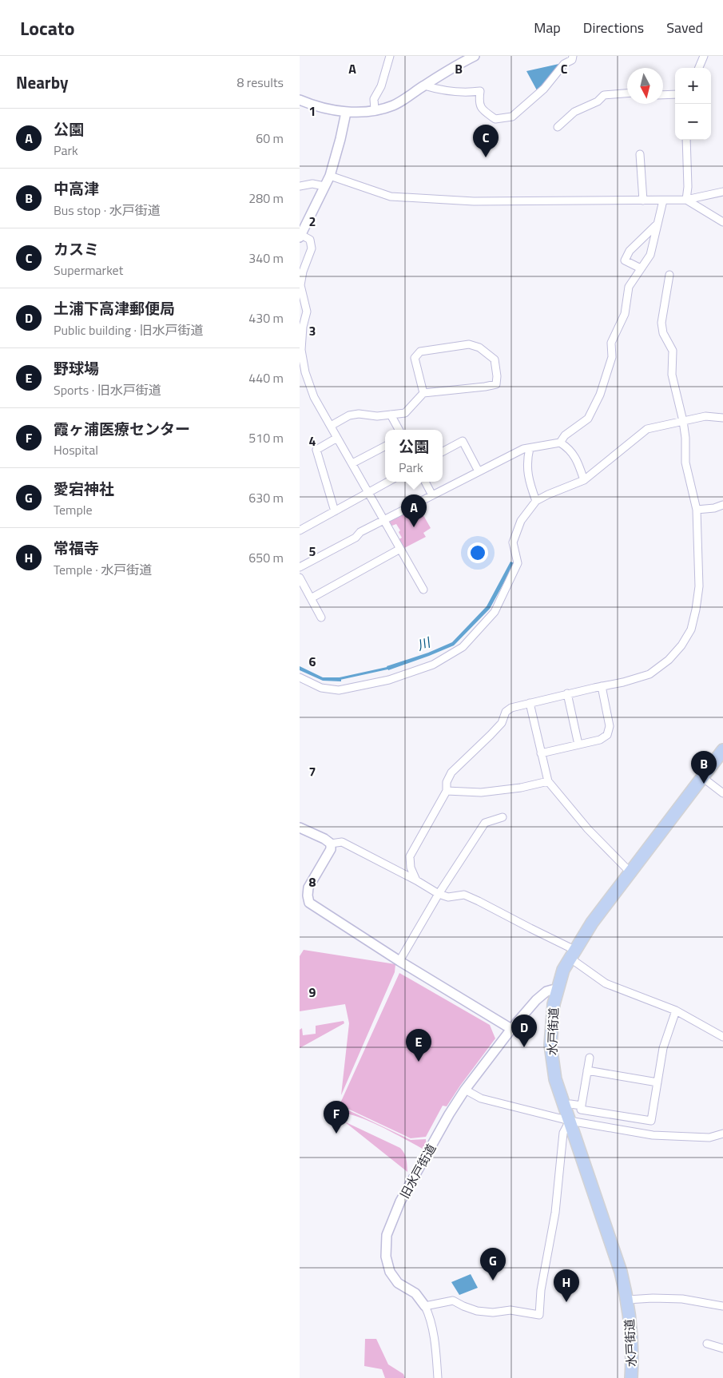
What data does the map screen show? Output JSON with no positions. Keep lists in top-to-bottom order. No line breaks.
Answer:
{"streets":{"highway":["水戸街道"],"street":["旧水戸街道"]},"crossings":[["水戸街道","旧水戸街道"]],"water":["川"],"north":"bottom","page":{"header":"Locato","nav":["Map","Directions","Saved"],"heading":["Nearby","8 results"],"map_buttons":["+","−"],"list":[{"mark":"A","name":"公園","note":"Park","value":"60 m"},{"mark":"B","name":"中高津","note":"Bus stop · 水戸街道","value":"280 m"},{"mark":"C","name":"カスミ","note":"Supermarket","value":"340 m"},{"mark":"D","name":"土浦下高津郵便局","note":"Public building · 旧水戸街道","value":"430 m"},{"mark":"E","name":"野球場","note":"Sports · 旧水戸街道","value":"440 m"},{"mark":"F","name":"霞ヶ浦医療センター","note":"Hospital","value":"510 m"},{"mark":"G","name":"愛宕神社","note":"Temple","value":"630 m"},{"mark":"H","name":"常福寺","note":"Temple · 水戸街道","value":"650 m"}],"pins":["C","A","B","D","E","F","G","H"],"popup":["公園","Park"]},"grid":{"columns":["A","B","C"],"rows":["1","2","3","4","5","6","7","8","9"]}}
